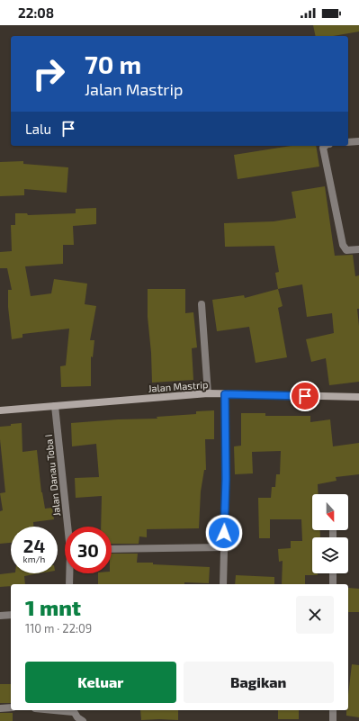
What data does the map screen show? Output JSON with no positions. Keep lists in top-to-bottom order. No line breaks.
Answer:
{"streets":{"main road":["Jalan Mastrip"],"street":["Jalan Danau Toba I"]},"crossings":[["Jalan Mastrip","Jalan Danau Toba I"]],"north":"bottom","page":{"status":"22:08","turn":["70 m","Jalan Mastrip"],"then":"Lalu","speed":"24 km/h","limit":"30","heading":["1 mnt","110 m · 22:09"],"buttons":["Keluar","Bagikan"]}}
